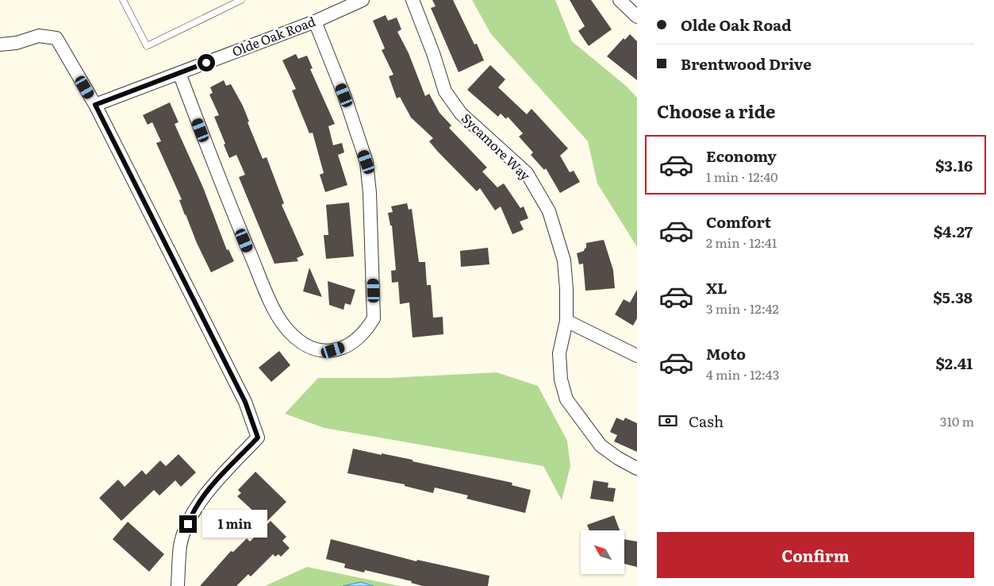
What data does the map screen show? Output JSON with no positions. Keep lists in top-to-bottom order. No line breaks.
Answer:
{"streets":{"street":["Olde Oak Road","Sycamore Way"]},"north":"top left","page":{"banner":["Olde Oak Road","Brentwood Drive"],"heading":"Choose a ride","list":[{"name":"Economy","note":"1 min · 12:40","value":"$3.16"},{"name":"Comfort","note":"2 min · 12:41","value":"$4.27"},{"name":"XL","note":"3 min · 12:42","value":"$5.38"},{"name":"Moto","note":"4 min · 12:43","value":"$2.41"}],"pay":["Cash","310 m"],"bubble":"1 min","buttons":"Confirm"}}
